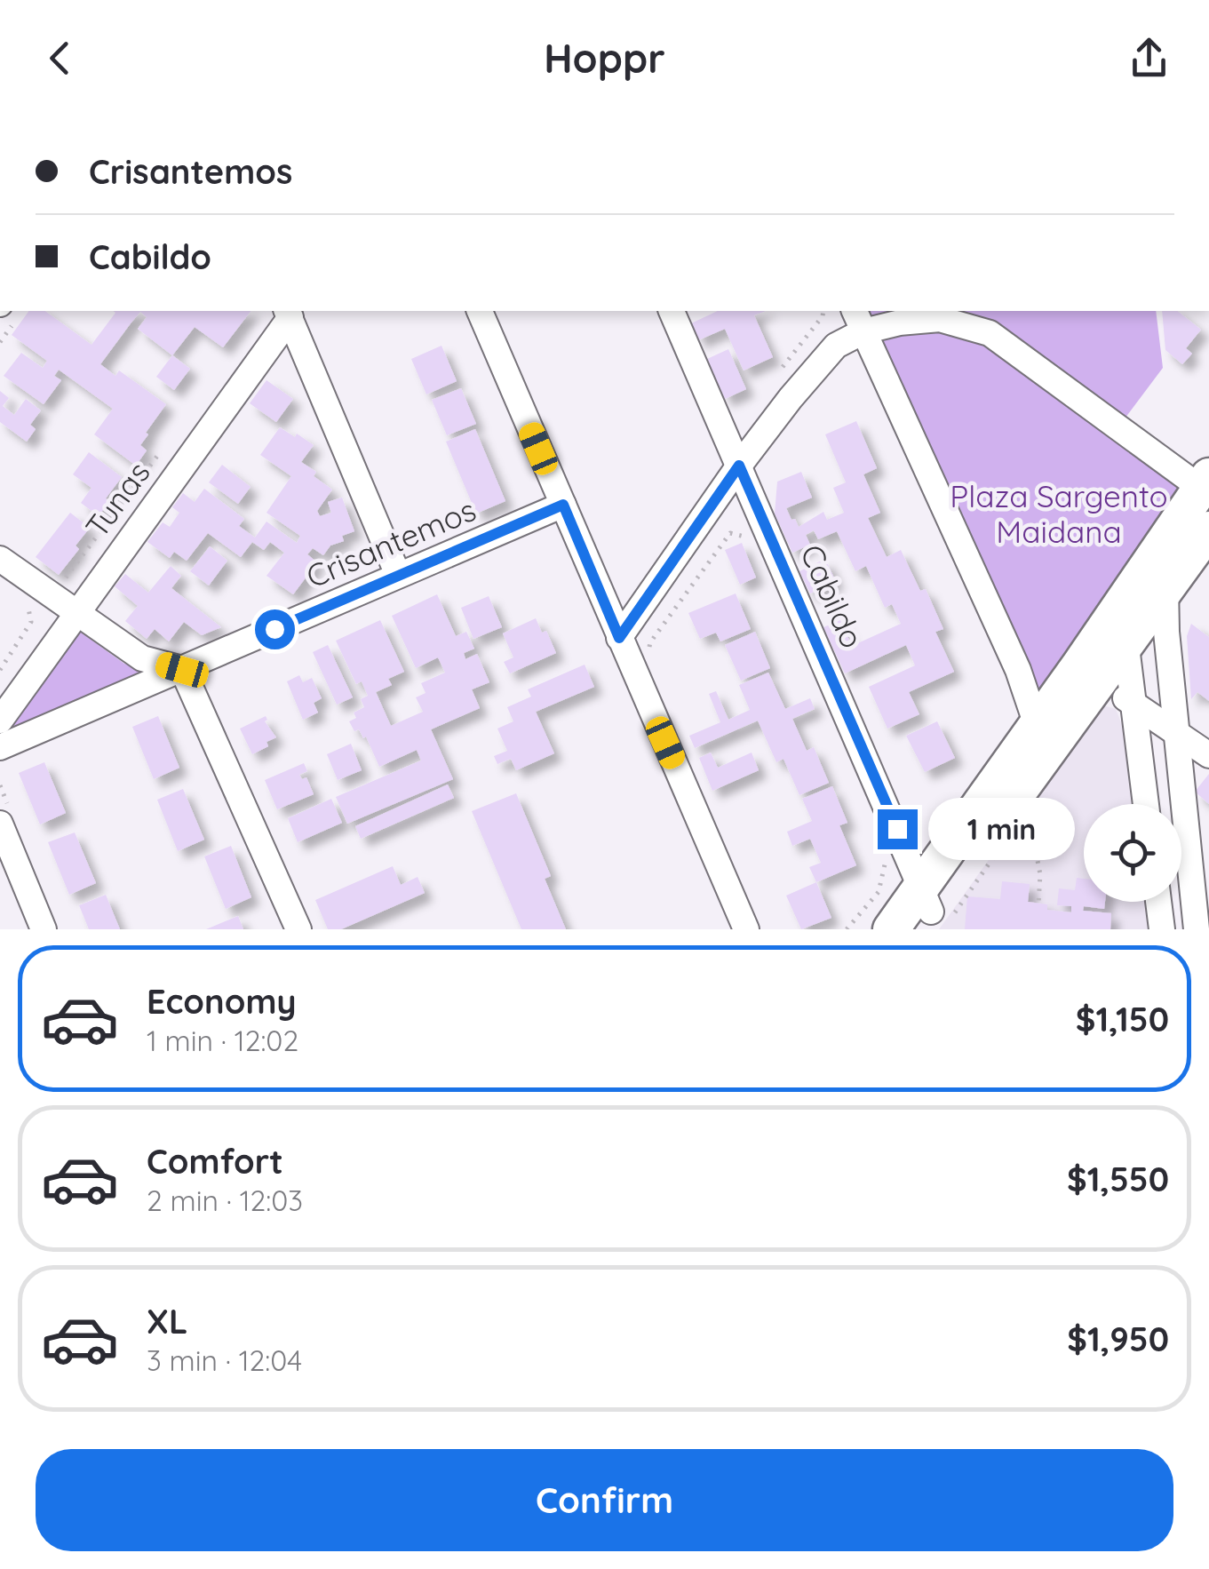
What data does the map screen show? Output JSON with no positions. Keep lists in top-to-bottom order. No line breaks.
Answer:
{"streets":{"street":["Tunas","Crisantemos","Cabildo"]},"parks":["Plaza Sargento Maidana"],"page":{"header":"Hoppr","banner":["Crisantemos","Cabildo"],"bubble":"1 min","list":[{"name":"Economy","note":"1 min · 12:02","value":"$1,150"},{"name":"Comfort","note":"2 min · 12:03","value":"$1,550"},{"name":"XL","note":"3 min · 12:04","value":"$1,950"}],"buttons":"Confirm"}}
